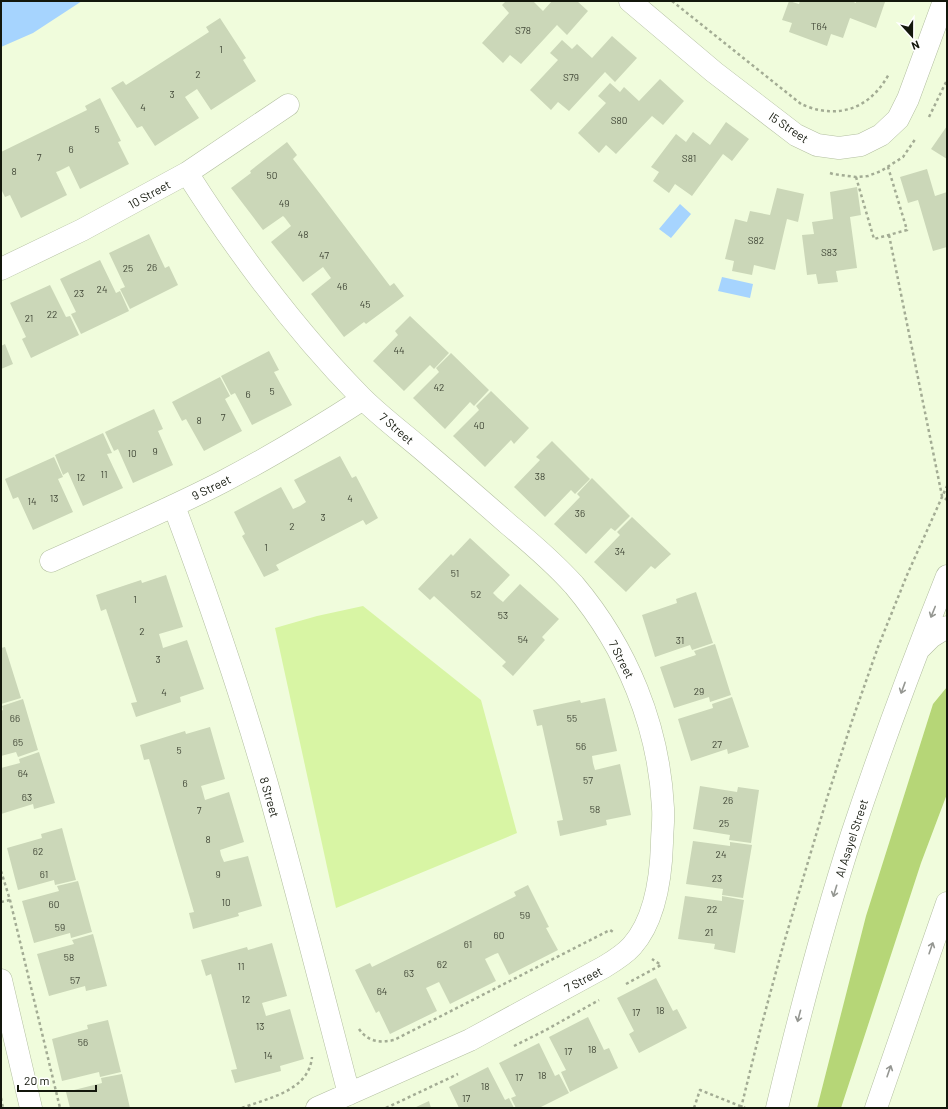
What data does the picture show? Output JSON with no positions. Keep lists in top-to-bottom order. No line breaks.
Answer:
{"streets":{"street":["I5 Street","10 Street","7 Street","9 Street","8 Street","Al Asayel Street"]},"crossings":[["10 Street","7 Street"],["7 Street","9 Street"],["7 Street","8 Street"],["9 Street","8 Street"]],"house_numbers":["T64","S78","1","2","S79","3","4","S80","5","6","7","S81","8","50","49","48","S82","S83","47","26","25","46","24","23","45","22","21","44","42","5","6","7","8","40","9","10","11","38","12","13","4","14","36","3","2","1","34","51","52","1","53","2","54","31","3","29","4","66","55","65","27","56","5","64","57","6","63","26","58","7","25","8","62","24","61","9","23","10","60","22","59","59","21","60","61","58","62","11","63","57","64","12","18","17","13","56","18","17","14","18","17","18","17"],"scale_bar":"20 m","north":"bottom"}
